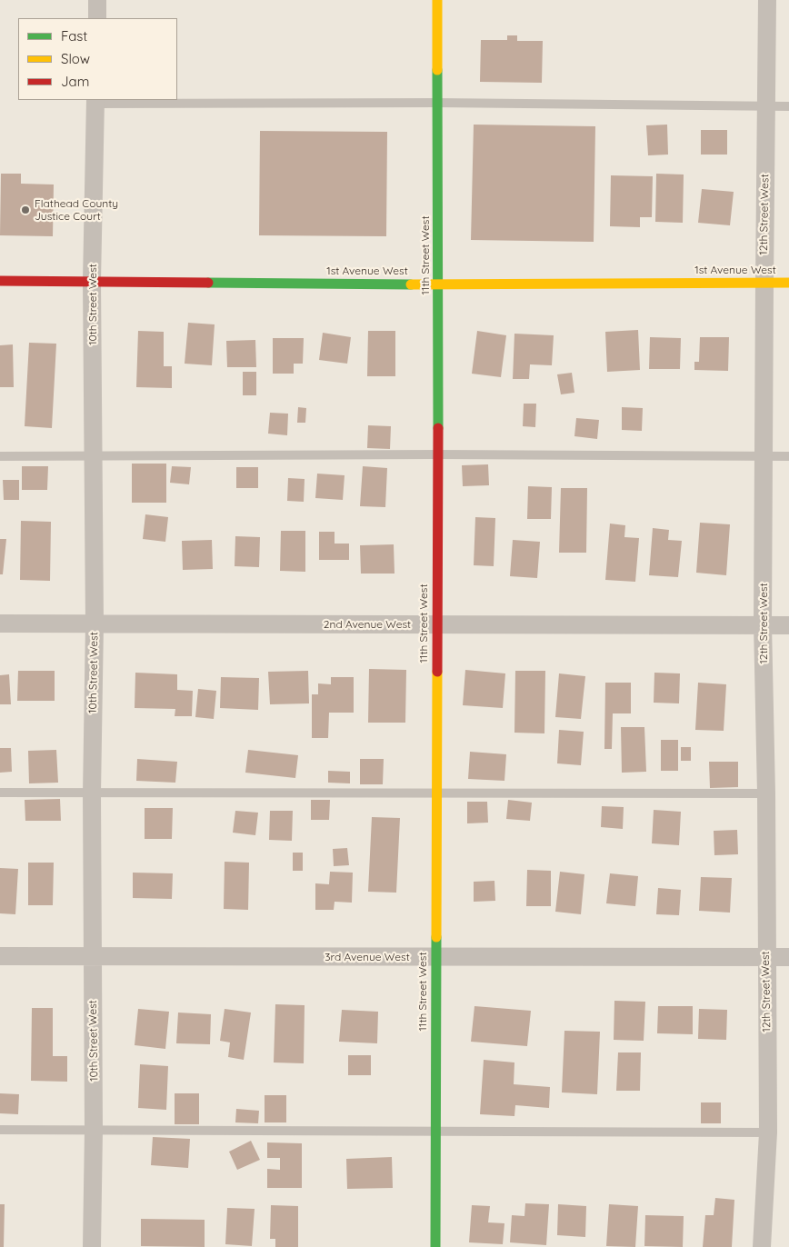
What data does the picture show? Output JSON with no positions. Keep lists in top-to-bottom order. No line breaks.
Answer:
{"streets":{"street":["12th Street West","11th Street West","1st Avenue West","10th Street West","2nd Avenue West","3rd Avenue West"]},"crossings":[["12th Street West","1st Avenue West"],["12th Street West","2nd Avenue West"],["12th Street West","3rd Avenue West"],["11th Street West","1st Avenue West"],["11th Street West","2nd Avenue West"],["11th Street West","3rd Avenue West"],["1st Avenue West","10th Street West"],["10th Street West","2nd Avenue West"],["10th Street West","3rd Avenue West"]],"places":["Flathead County Justice Court"],"legend":["Fast","Slow","Jam"]}
